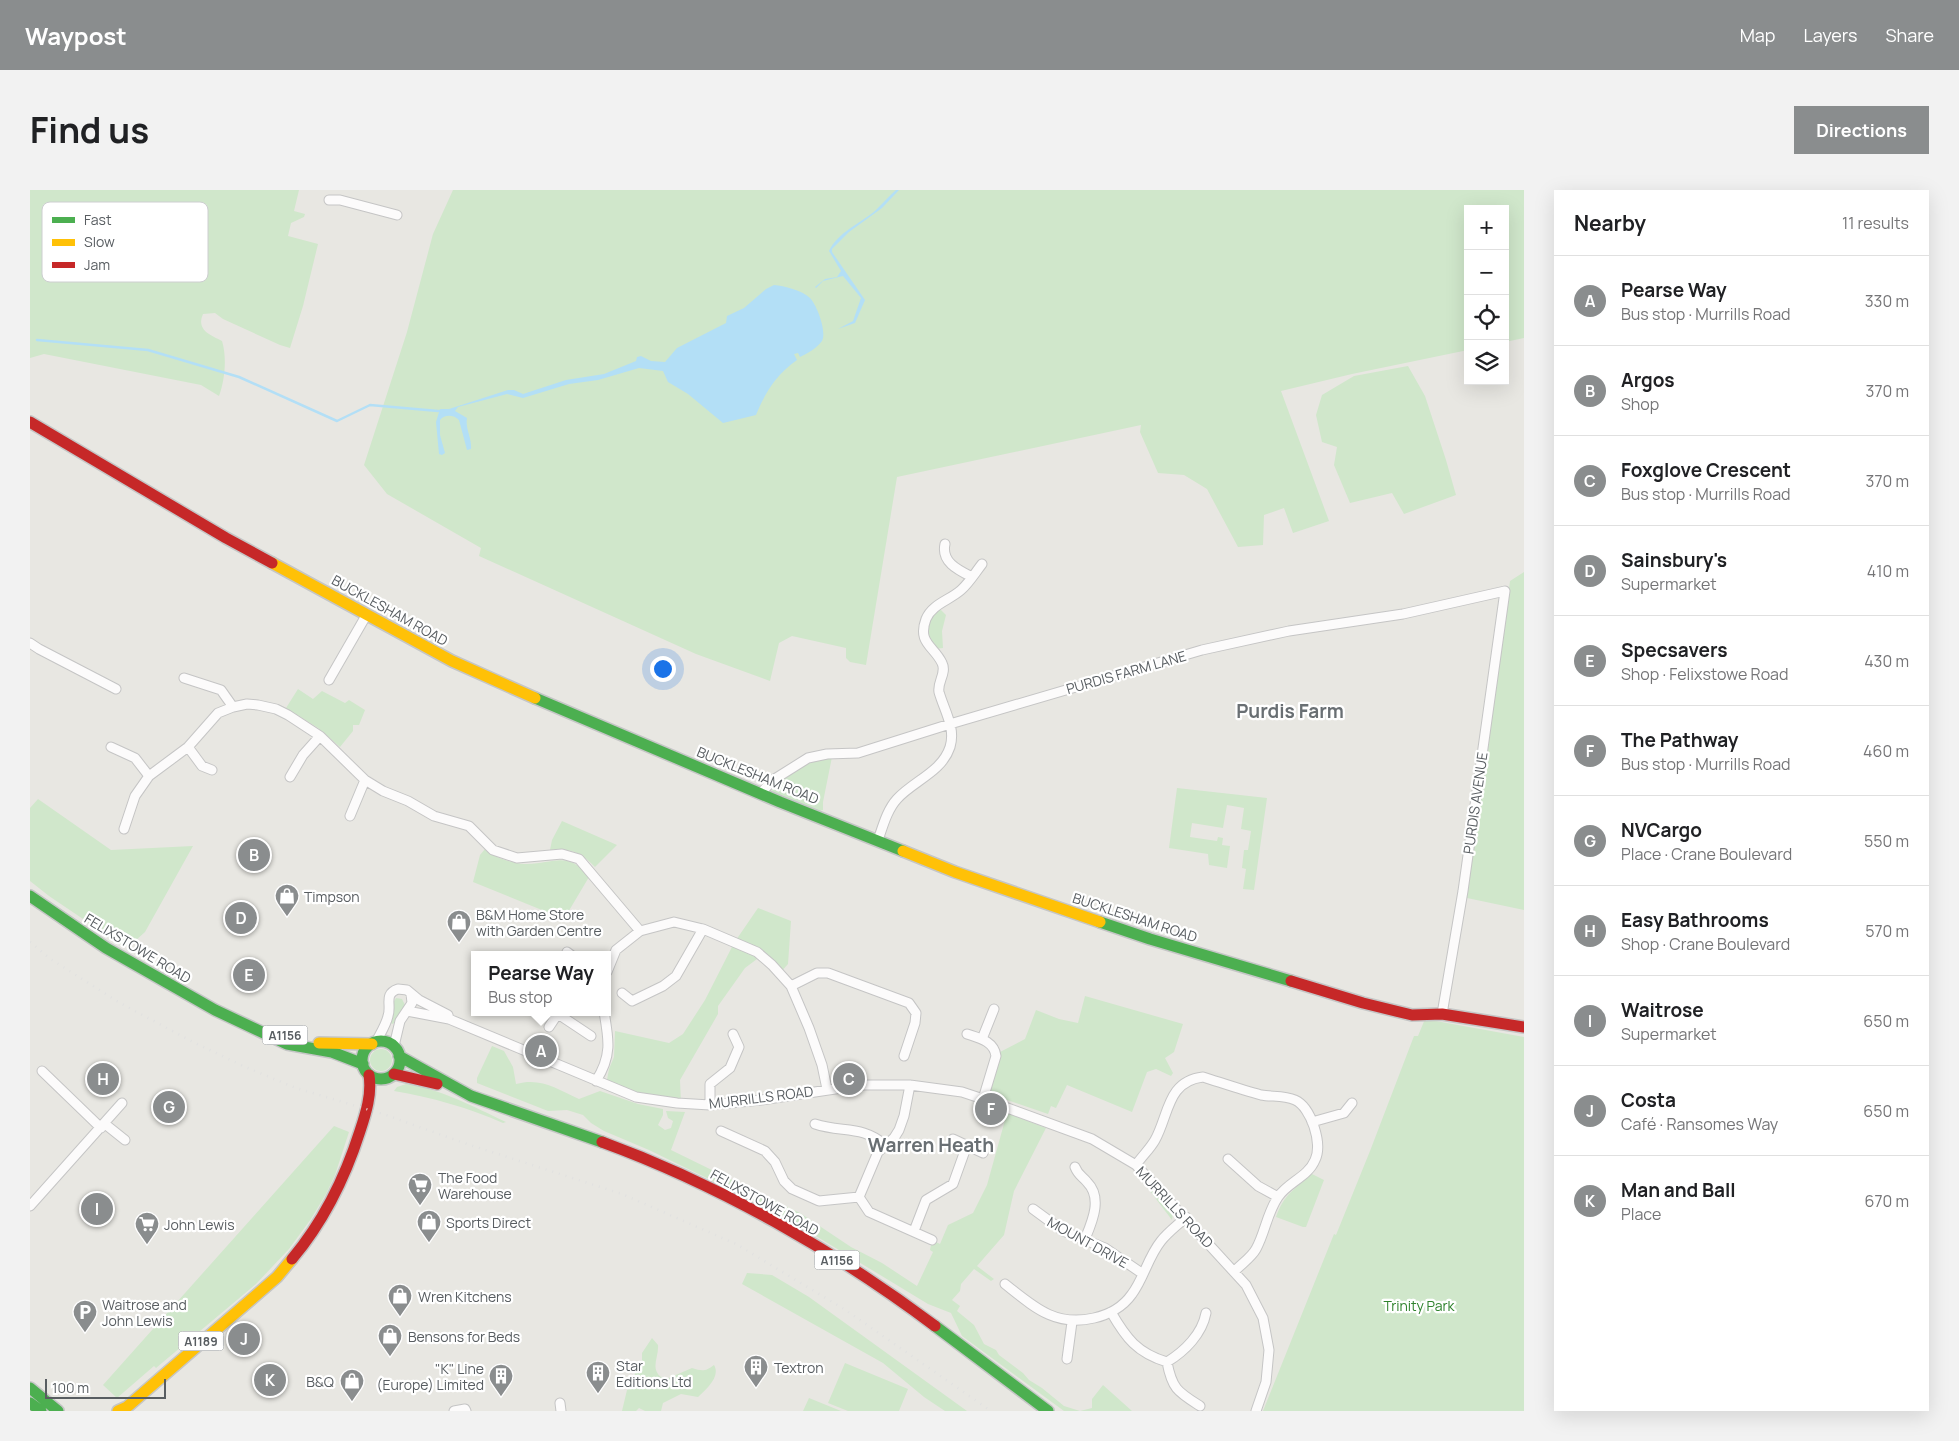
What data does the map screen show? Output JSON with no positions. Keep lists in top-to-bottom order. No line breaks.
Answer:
{"streets":{"main road":["BUCKLESHAM ROAD","FELIXSTOWE ROAD","A1156","A1189"],"street":["PURDIS FARM LANE","PURDIS AVENUE","MURRILLS ROAD","MOUNT DRIVE"]},"crossings":[["BUCKLESHAM ROAD","PURDIS FARM LANE"],["BUCKLESHAM ROAD","PURDIS AVENUE"],["PURDIS FARM LANE","PURDIS AVENUE"],["FELIXSTOWE ROAD","A1189"]],"districts":["Purdis Farm","Warren Heath"],"parks":["Trinity Park"],"places":{"shop":["Timpson","B&M Home Store with Garden Centre","Sports Direct","Wren Kitchens","Bensons for Beds","B&Q"],"supermarket":["The Food Warehouse","John Lewis"],"parking":["Waitrose and John Lewis"],"building":["Textron","Star Editions Ltd","\"K\" Line (Europe) Limited"]},"legend":["Fast","Slow","Jam"],"scale_bar":"100 m","page":{"header":"Waypost","nav":["Map","Layers","Share"],"title":"Find us","buttons":"Directions","heading":["Nearby","11 results"],"map_buttons":["+","−"],"list":[{"mark":"A","name":"Pearse Way","note":"Bus stop · Murrills Road","value":"330 m"},{"mark":"B","name":"Argos","note":"Shop","value":"370 m"},{"mark":"C","name":"Foxglove Crescent","note":"Bus stop · Murrills Road","value":"370 m"},{"mark":"D","name":"Sainsbury's","note":"Supermarket","value":"410 m"},{"mark":"E","name":"Specsavers","note":"Shop · Felixstowe Road","value":"430 m"},{"mark":"F","name":"The Pathway","note":"Bus stop · Murrills Road","value":"460 m"},{"mark":"G","name":"NVCargo","note":"Place · Crane Boulevard","value":"550 m"},{"mark":"H","name":"Easy Bathrooms","note":"Shop · Crane Boulevard","value":"570 m"},{"mark":"I","name":"Waitrose","note":"Supermarket","value":"650 m"},{"mark":"J","name":"Costa","note":"Café · Ransomes Way","value":"650 m"},{"mark":"K","name":"Man and Ball","note":"Place","value":"670 m"}],"pins":["B","D","E","A","C","H","G","F","I","J","K"],"popup":["Pearse Way","Bus stop"],"scale":"100 m"}}
